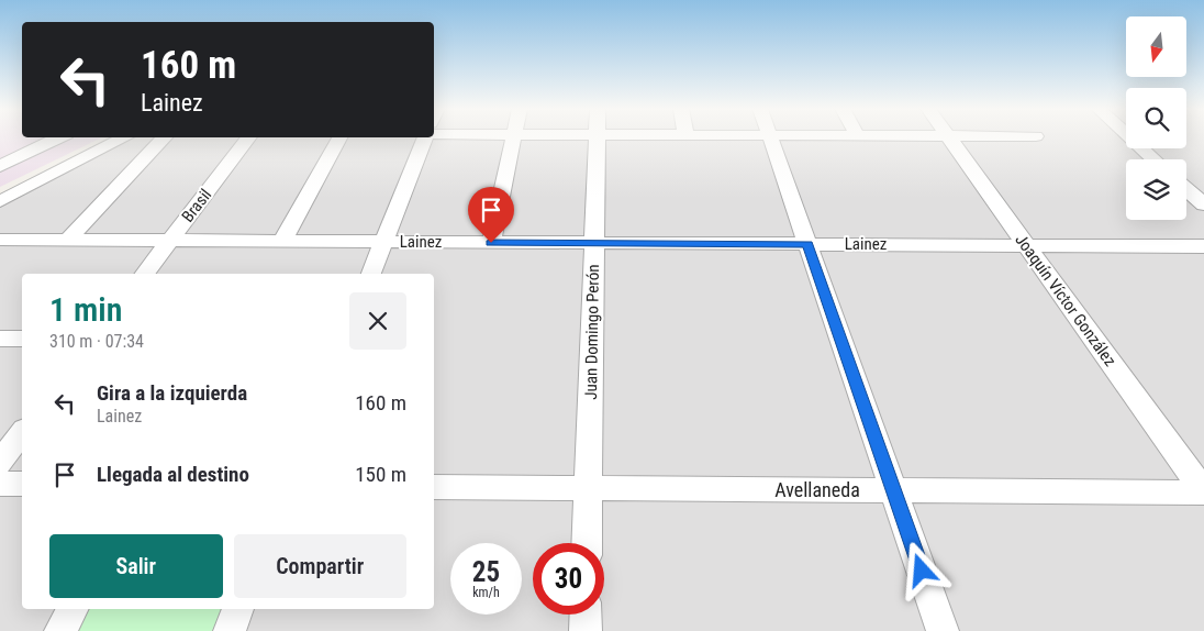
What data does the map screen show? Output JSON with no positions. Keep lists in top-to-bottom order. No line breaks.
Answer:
{"streets":{"street":["Brasil","Lainez","Joaquín Víctor González","Juan Domingo Perón","Avellaneda"]},"crossings":[["Brasil","Lainez"],["Lainez","Joaquín Víctor González"],["Lainez","Juan Domingo Perón"],["Joaquín Víctor González","Avellaneda"],["Juan Domingo Perón","Avellaneda"]],"north":"bottom","page":{"turn":["160 m","Lainez"],"heading":["1 min","310 m · 07:34"],"list":[{"name":"Gira a la izquierda","note":"Lainez","value":"160 m"},{"name":"Llegada al destino","value":"150 m"}],"buttons":["Salir","Compartir"],"speed":"25 km/h","limit":"30"}}
